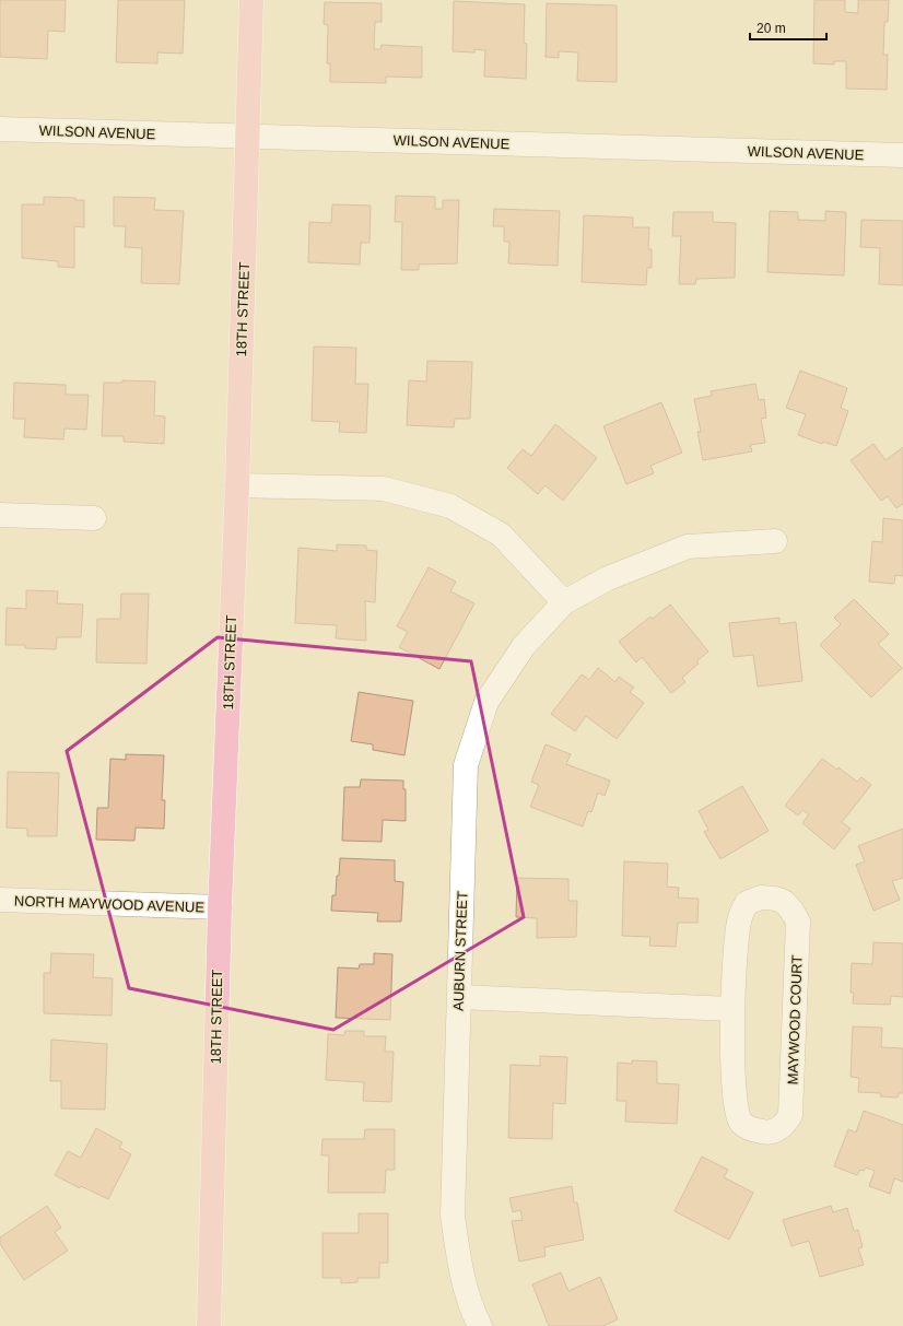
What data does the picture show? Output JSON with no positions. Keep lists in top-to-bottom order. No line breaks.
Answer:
{"streets":{"main road":["18TH STREET"],"street":["WILSON AVENUE","NORTH MAYWOOD AVENUE","AUBURN STREET","MAYWOOD COURT"]},"crossings":[["WILSON AVENUE","18TH STREET"],["18TH STREET","NORTH MAYWOOD AVENUE"]],"scale_bar":"20 m"}
